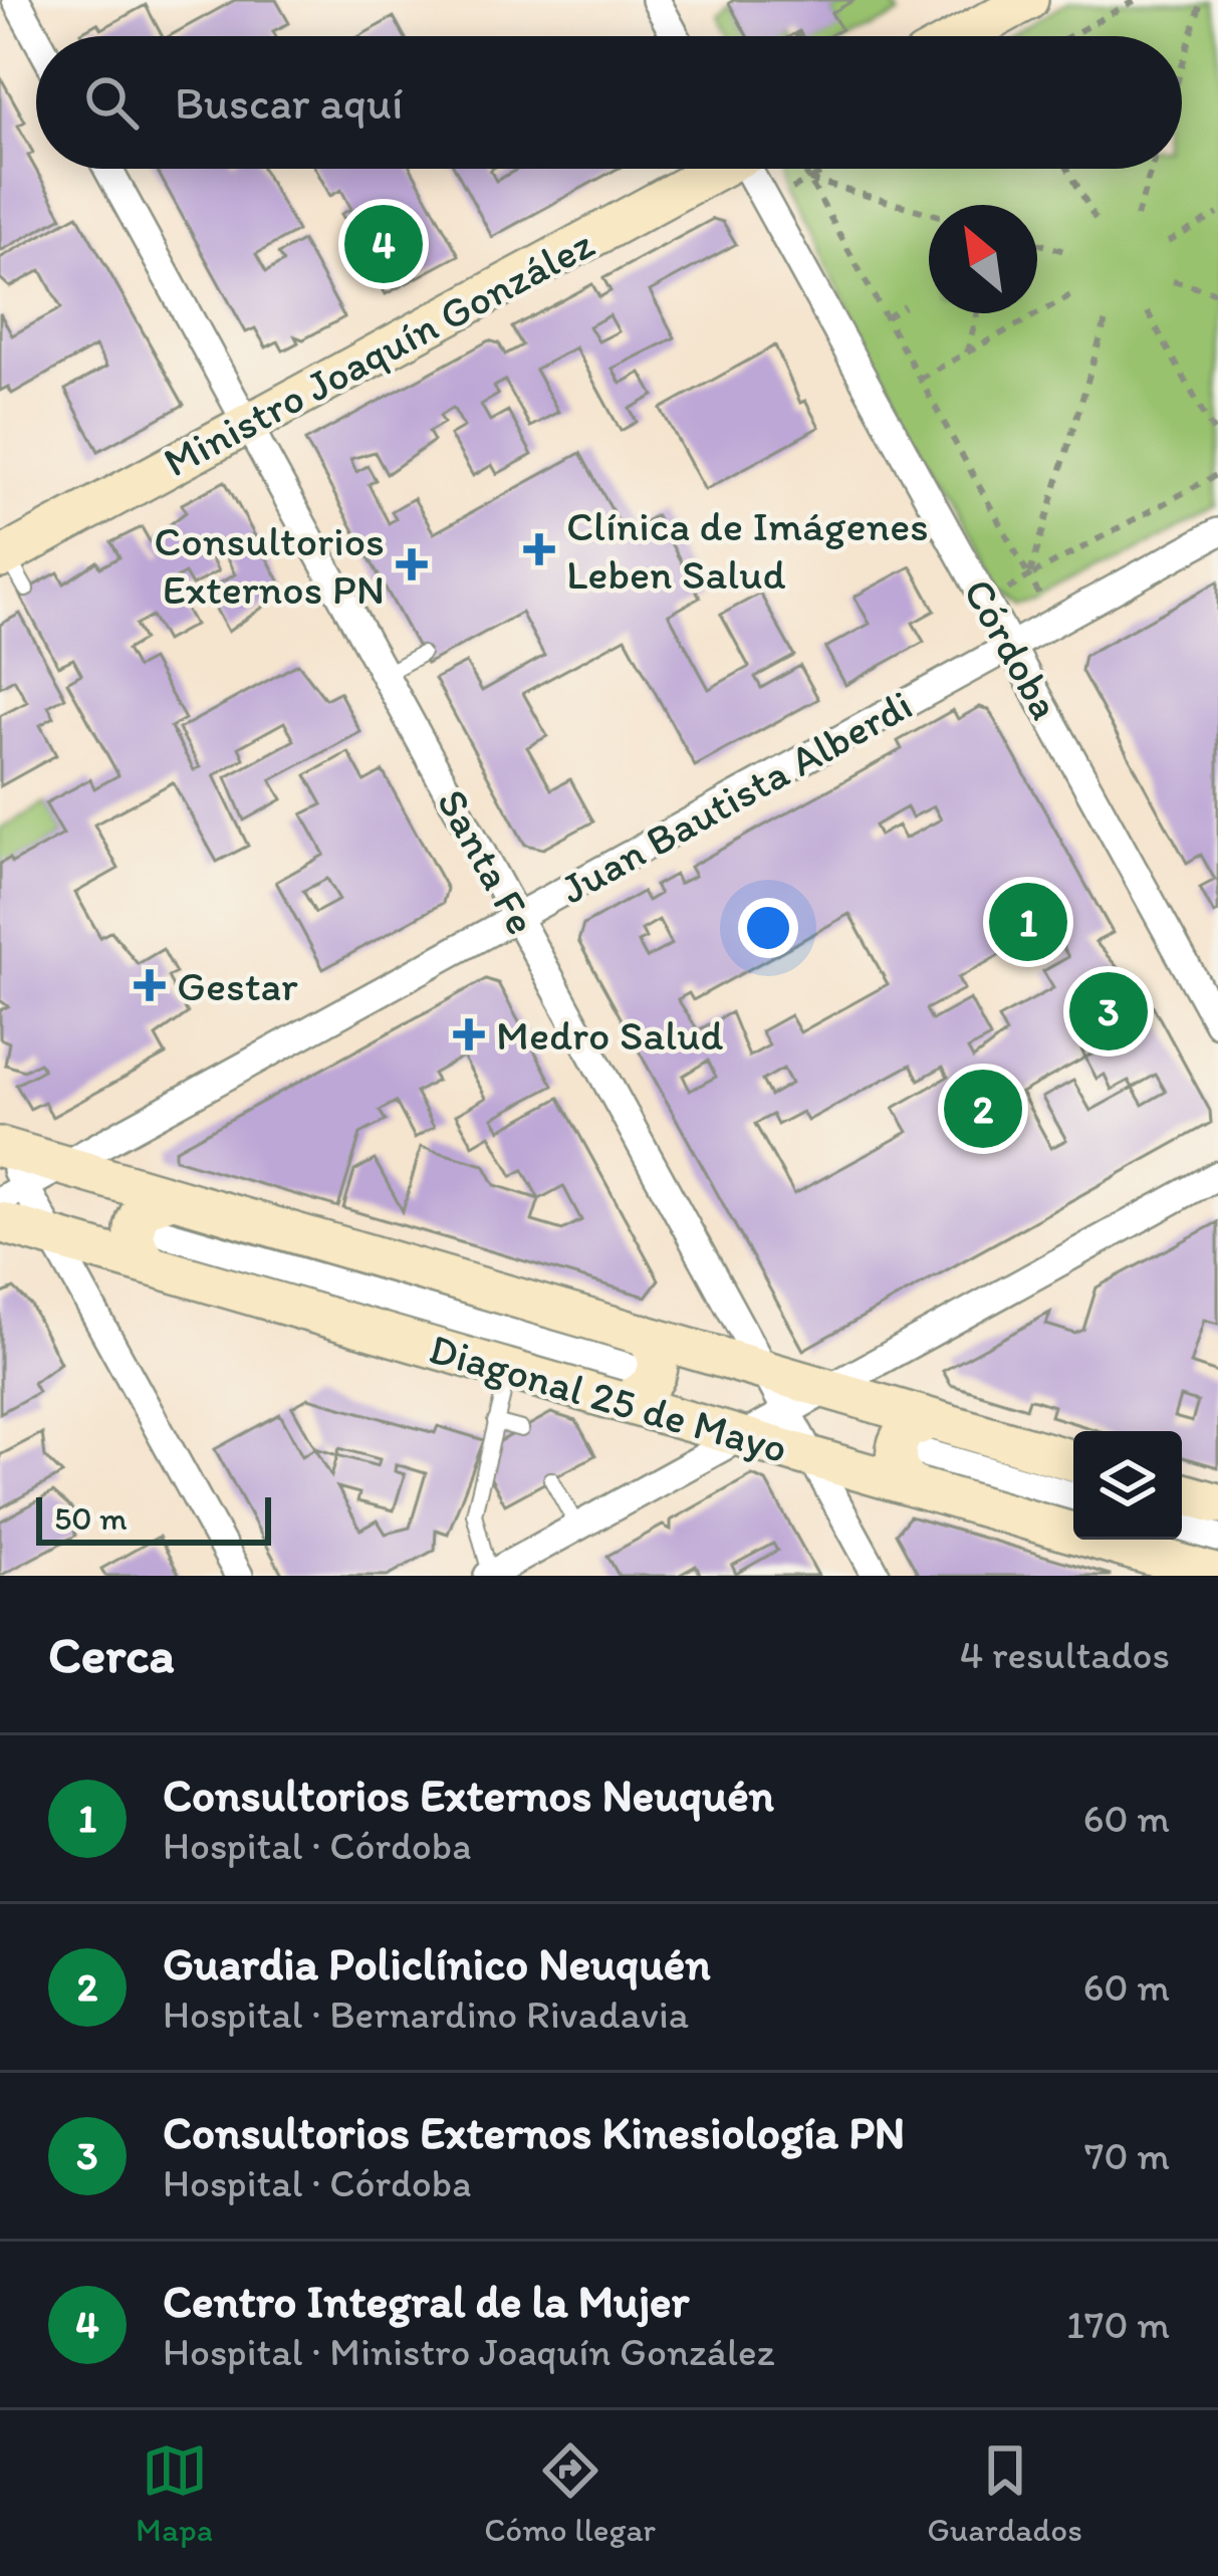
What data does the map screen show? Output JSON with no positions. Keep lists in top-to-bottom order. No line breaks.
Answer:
{"streets":{"main road":["Ministro Joaquín González","Diagonal 25 de Mayo"],"street":["Córdoba","Juan Bautista Alberdi","Santa Fe"]},"crossings":[["Ministro Joaquín González","Santa Fe"],["Córdoba","Juan Bautista Alberdi"],["Juan Bautista Alberdi","Santa Fe"],["Juan Bautista Alberdi","Diagonal 25 de Mayo"],["Santa Fe","Diagonal 25 de Mayo"]],"places":{"health":["Clínica de Imágenes Leben Salud","Consultorios Externos PN","Gestar","Medro Salud"]},"scale_bar":"50 m","north":"top left","page":{"search":"Buscar aquí","pins":["4","1","3","2"],"scale":"50 m","heading":["Cerca","4 resultados"],"list":[{"mark":"1","name":"Consultorios Externos Neuquén","note":"Hospital · Córdoba","value":"60 m"},{"mark":"2","name":"Guardia Policlínico Neuquén","note":"Hospital · Bernardino Rivadavia","value":"60 m"},{"mark":"3","name":"Consultorios Externos Kinesiología PN","note":"Hospital · Córdoba","value":"70 m"},{"mark":"4","name":"Centro Integral de la Mujer","note":"Hospital · Ministro Joaquín González","value":"170 m"}],"nav":["Mapa","Cómo llegar","Guardados"]}}
